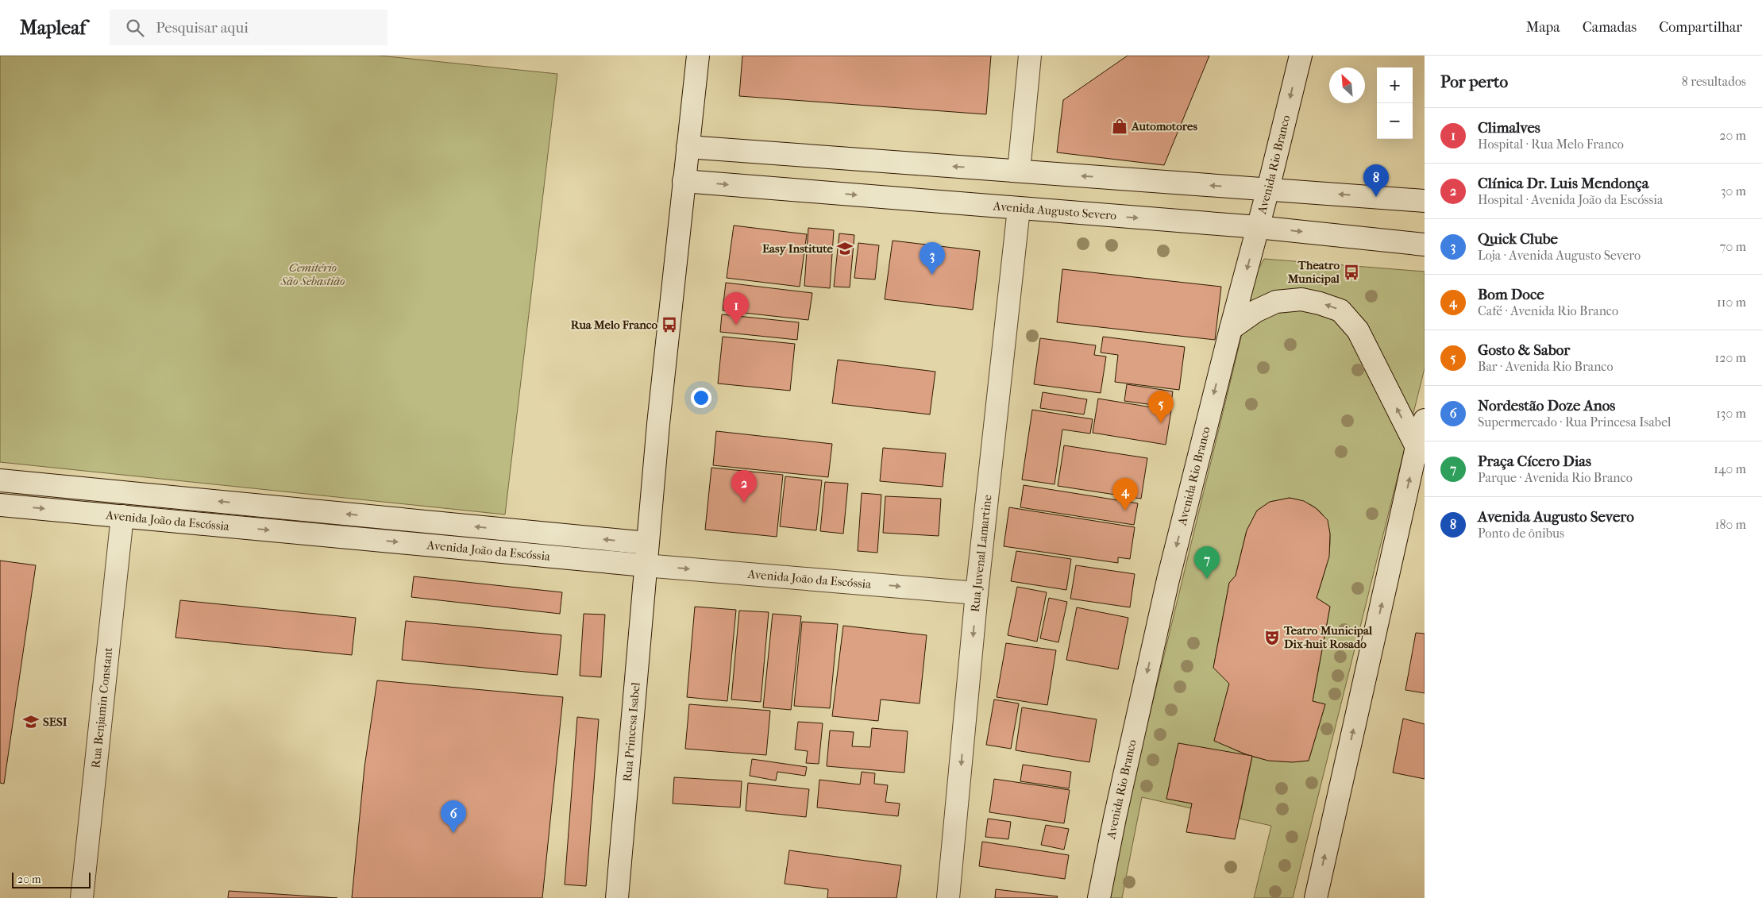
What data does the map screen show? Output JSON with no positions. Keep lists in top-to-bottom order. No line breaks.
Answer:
{"streets":{"main road":["Avenida Rio Branco","Avenida Augusto Severo","Avenida João da Escóssia","Rua Juvenal Lamartine","Rua Benjamin Constant","Rua Princesa Isabel"]},"crossings":[["Avenida Rio Branco","Avenida Augusto Severo"],["Avenida Augusto Severo","Rua Juvenal Lamartine"],["Avenida João da Escóssia","Rua Juvenal Lamartine"],["Avenida João da Escóssia","Rua Benjamin Constant"],["Avenida João da Escóssia","Rua Princesa Isabel"]],"one_way":["Avenida Rio Branco","Rua Juvenal Lamartine"],"parks":["Cemitério São Sebastião"],"places":{"shop":["Automotores"],"school or university":["Easy Institute","SESI"],"bus stop":["Theatro Municipal","Rua Melo Franco"],"theatre":["Teatro Municipal Dix-huit Rosado"]},"scale_bar":"20 m","north":"top left","page":{"header":"Mapleaf","search":"Pesquisar aqui","nav":["Mapa","Camadas","Compartilhar"],"heading":["Por perto","8 resultados"],"map_buttons":["+","−"],"list":[{"mark":"1","name":"Climalves","note":"Hospital · Rua Melo Franco","value":"20 m"},{"mark":"2","name":"Clínica Dr. Luis Mendonça","note":"Hospital · Avenida João da Escóssia","value":"30 m"},{"mark":"3","name":"Quick Clube","note":"Loja · Avenida Augusto Severo","value":"70 m"},{"mark":"4","name":"Bom Doce","note":"Café · Avenida Rio Branco","value":"110 m"},{"mark":"5","name":"Gosto & Sabor","note":"Bar · Avenida Rio Branco","value":"120 m"},{"mark":"6","name":"Nordestão Doze Anos","note":"Supermercado · Rua Princesa Isabel","value":"130 m"},{"mark":"7","name":"Praça Cícero Dias","note":"Parque · Avenida Rio Branco","value":"140 m"},{"mark":"8","name":"Avenida Augusto Severo","note":"Ponto de ônibus","value":"180 m"}],"pins":["8","3","1","5","2","4","7","6"],"scale":"20 m"}}
